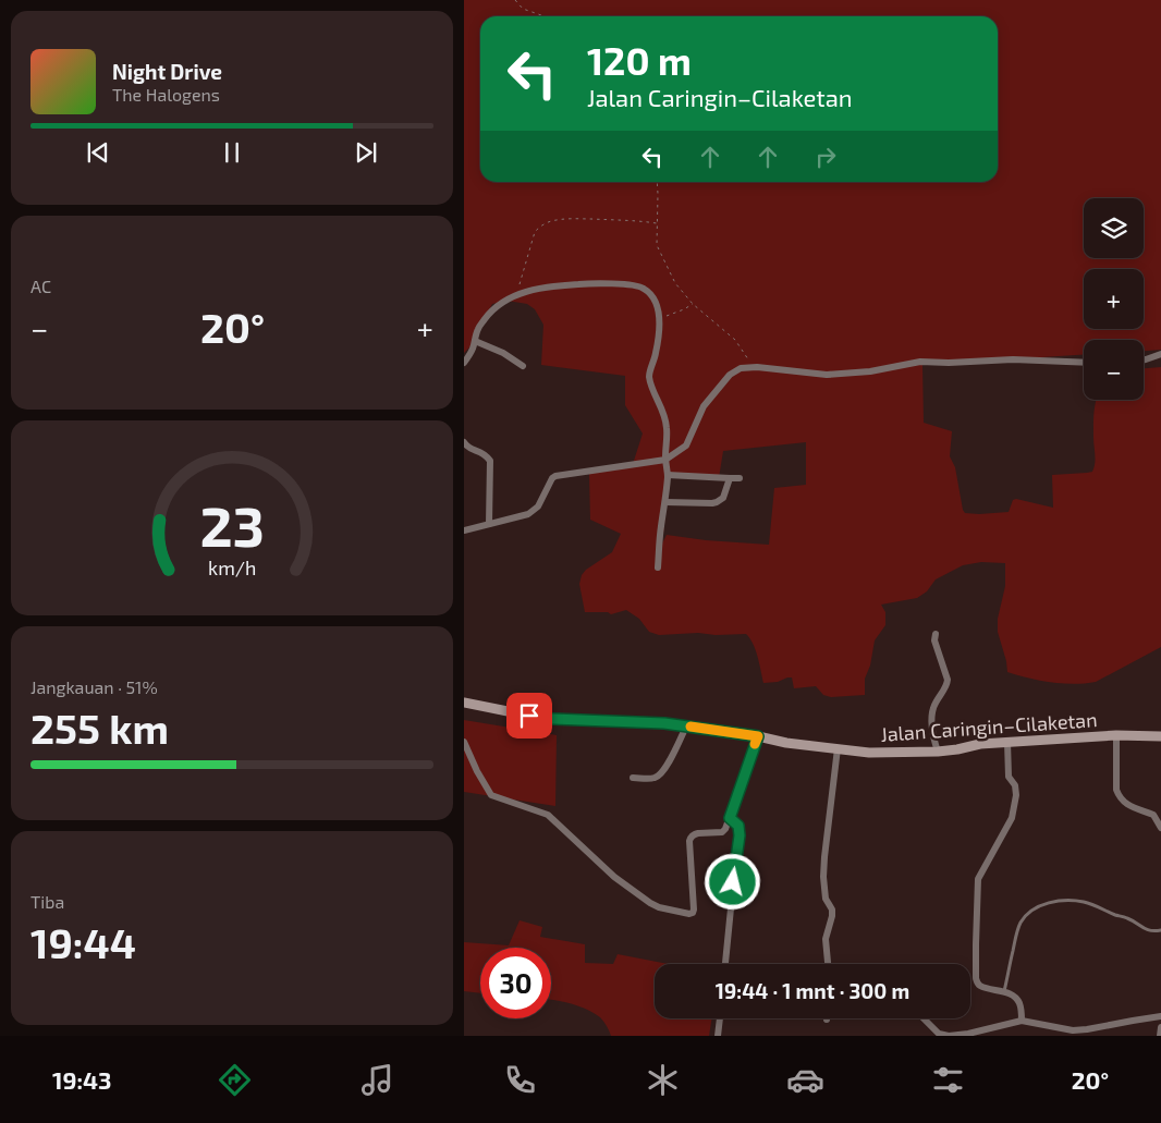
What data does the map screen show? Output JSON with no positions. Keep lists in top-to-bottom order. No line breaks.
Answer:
{"streets":{"street":["Jalan Caringin–Cilaketan"]},"page":{"turn":["120 m","Jalan Caringin–Cilaketan"],"song":["Night Drive","The Halogens"],"map_buttons":["+","−"],"tile":["AC",["Jangkauan · 51%","255 km"],["Tiba","19:44"]],"heat":["−","20°","+"],"limit":"30","trip":"19:44 · 1 mnt · 300 m","tabs":["19:43","20°"],"gauge":["23","km/h"]}}
